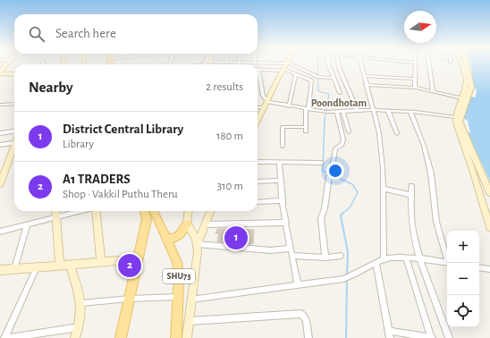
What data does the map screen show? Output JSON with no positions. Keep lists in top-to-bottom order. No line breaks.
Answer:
{"streets":{"main road":["SHU73"]},"districts":["Poondhotam"],"north":"right","page":{"search":"Search here","heading":["Nearby","2 results"],"list":[{"mark":"1","name":"District Central Library","note":"Library","value":"180 m"},{"mark":"2","name":"A1 TRADERS","note":"Shop · Vakkil Puthu Theru","value":"310 m"}],"pins":["1","2"],"map_buttons":["+","−"]}}
